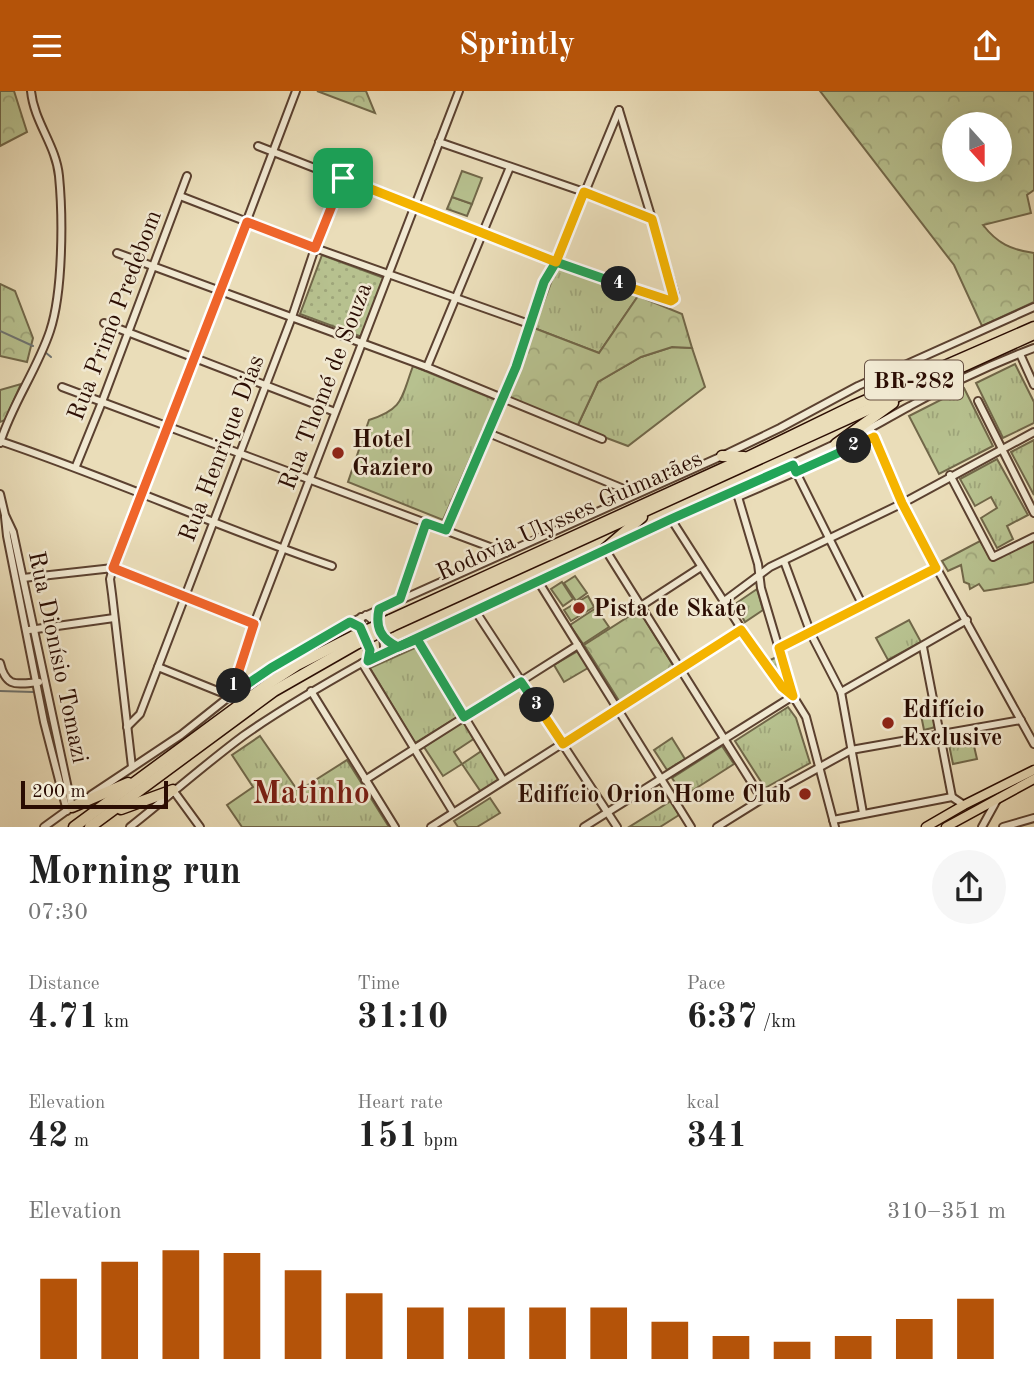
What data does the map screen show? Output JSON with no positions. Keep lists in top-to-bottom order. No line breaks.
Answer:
{"streets":{"highway":["BR-282","Rodovia Ulysses Guimarães"],"street":["Rua Primo Predebom","Rua Thomé de Souza","Rua Henrique Dias","Rua Dionísio Tomazi"]},"districts":["Matinho"],"places":["Hotel Gaziero","Pista de Skate","Edifício Exclusive","Edifício Orion Home Club"],"scale_bar":"200 m","north":"bottom","page":{"header":"Sprintly","pins":["4","2","1","3"],"scale":"200 m","heading":["Morning run","07:30"],"stats":[["Distance","4.71 km"],["Time","31:10"],["Pace","6:37 /km"],["Elevation","42 m"],["Heart rate","151 bpm"],["kcal","341"]],"chart":["Elevation","310–351 m"]}}
